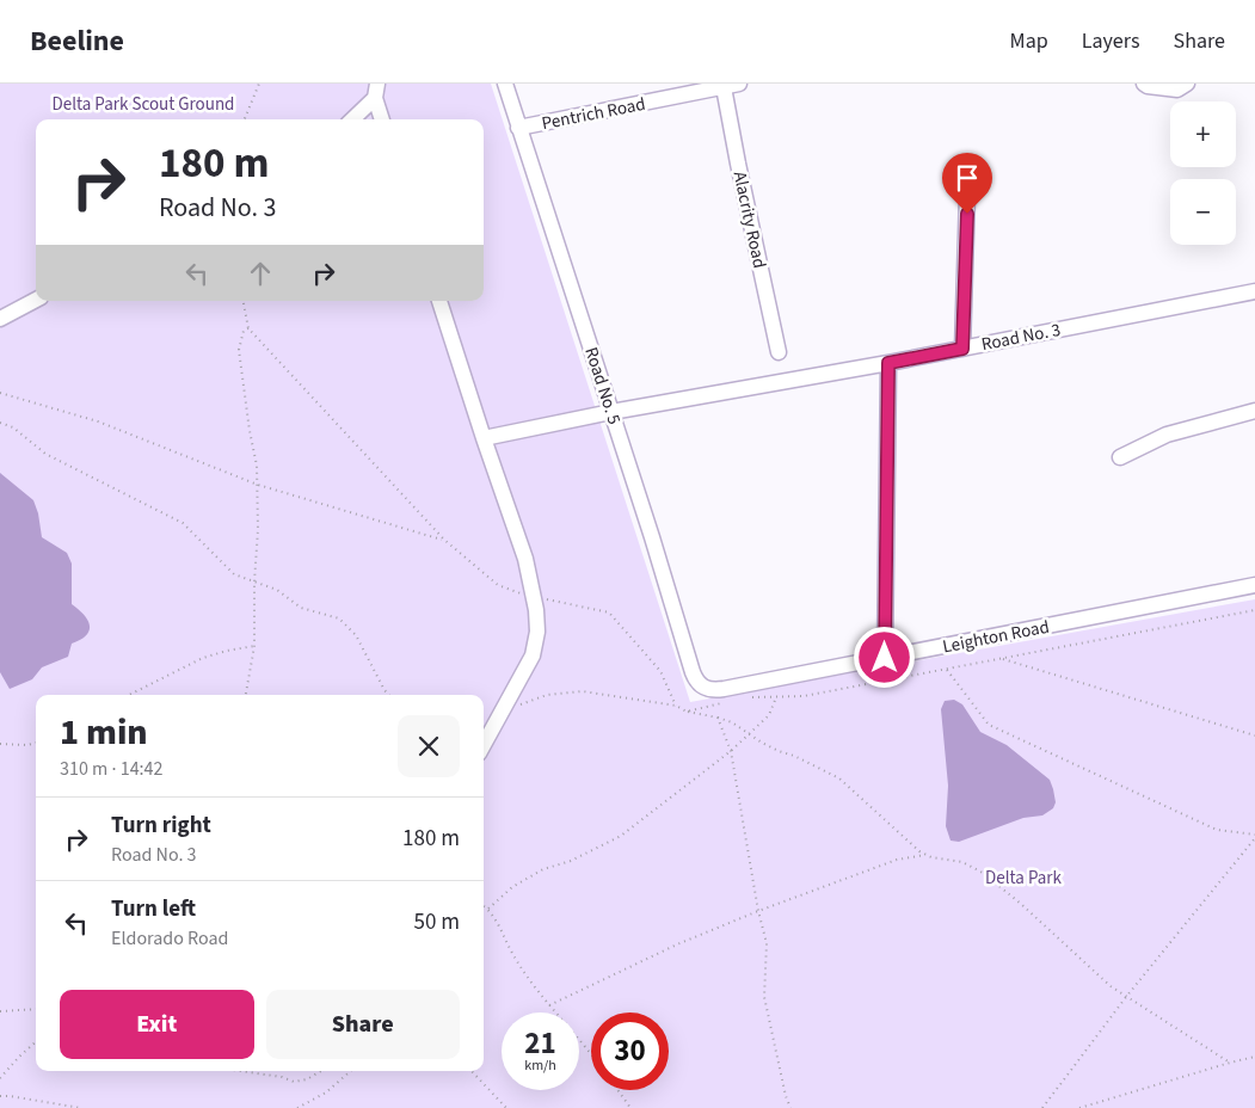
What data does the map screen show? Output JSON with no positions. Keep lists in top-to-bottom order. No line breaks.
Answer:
{"streets":{"street":["Pentrich Road","Alacrity Road","Road No. 3","Road No. 5","Leighton Road"]},"crossings":[["Pentrich Road","Alacrity Road"],["Pentrich Road","Road No. 5"],["Road No. 3","Road No. 5"],["Road No. 5","Leighton Road"]],"parks":["Delta Park Scout Ground","Delta Park"],"page":{"header":"Beeline","nav":["Map","Layers","Share"],"map_buttons":["+","−"],"turn":["180 m","Road No. 3"],"heading":["1 min","310 m · 14:42"],"list":[{"name":"Turn right","note":"Road No. 3","value":"180 m"},{"name":"Turn left","note":"Eldorado Road","value":"50 m"}],"buttons":["Exit","Share"],"speed":"21 km/h","limit":"30"}}
